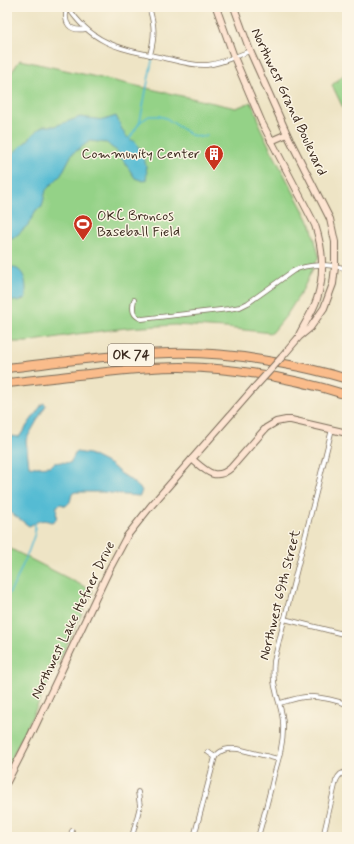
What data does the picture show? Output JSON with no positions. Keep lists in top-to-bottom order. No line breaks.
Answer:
{"streets":{"highway":["OK 74"],"street":["Northwest Grand Boulevard","Northwest 69th Street","Northwest Lake Hefner Drive"]},"crossings":[["Northwest Grand Boulevard","Northwest Lake Hefner Drive"]],"places":{"building":["Community Center"],"sports":["OKC Broncos Baseball Field"]}}
